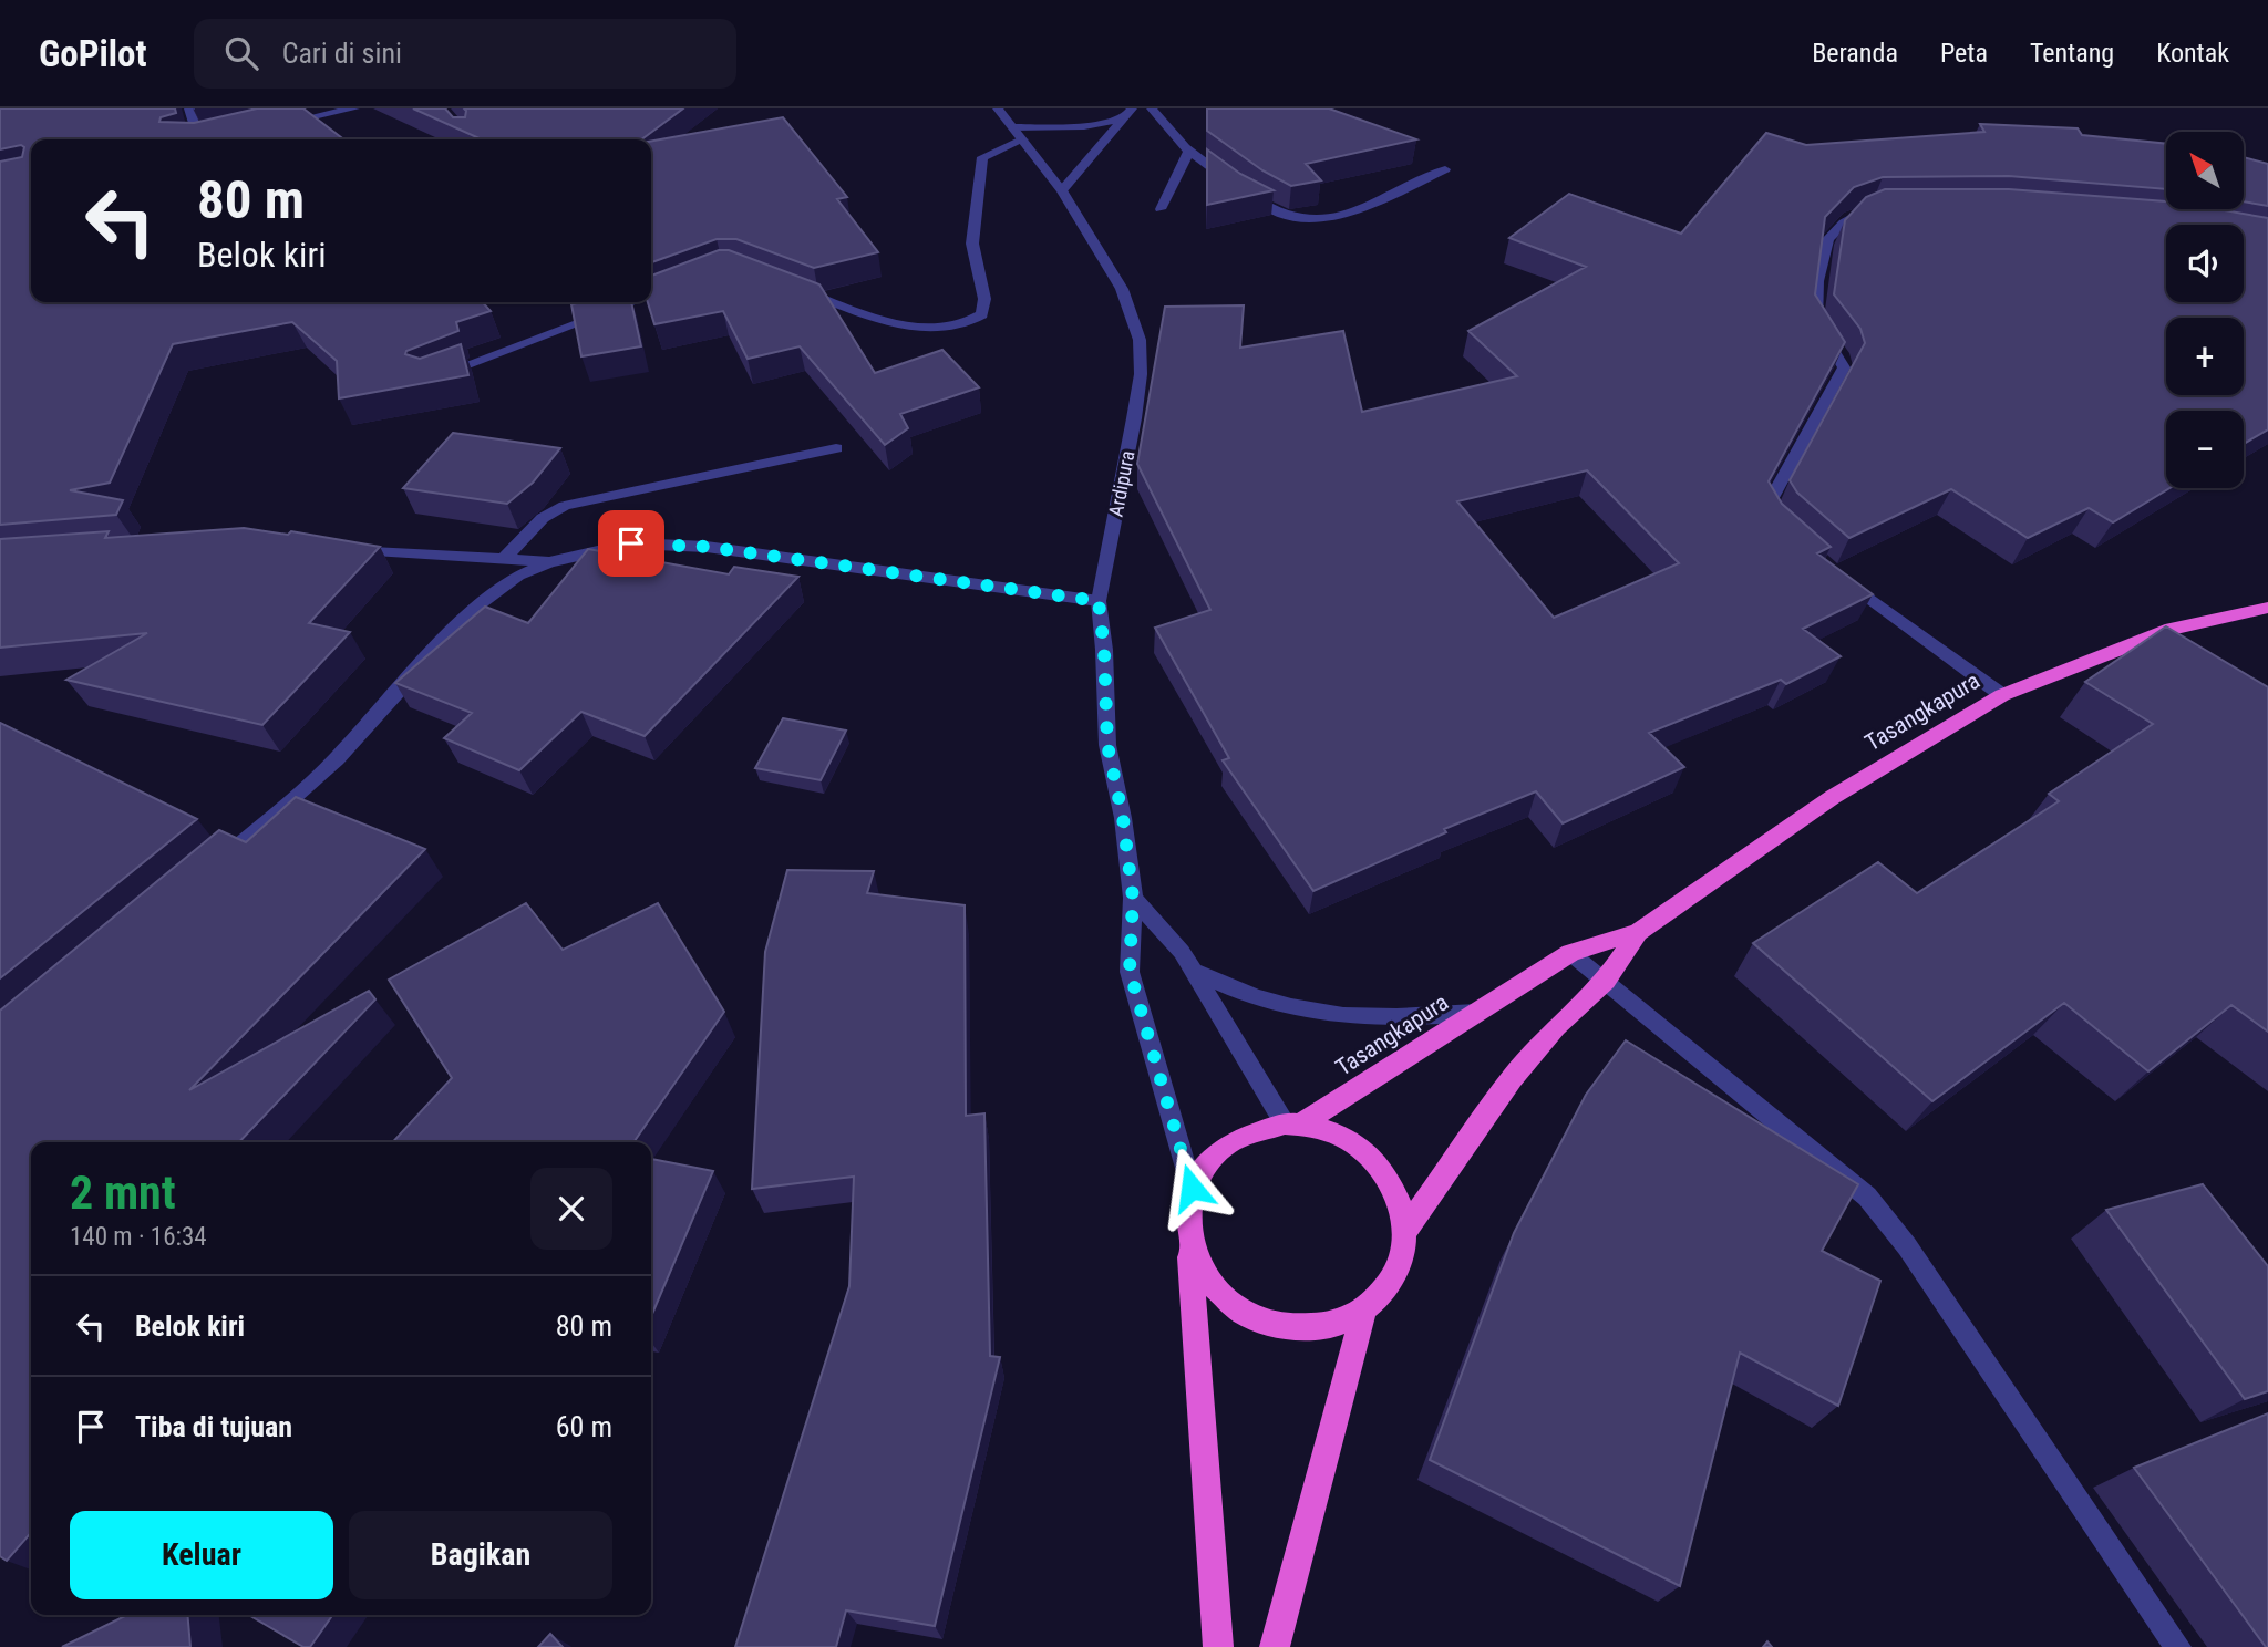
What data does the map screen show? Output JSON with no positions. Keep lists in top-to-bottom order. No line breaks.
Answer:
{"streets":{"highway":["Tasangkapura"],"street":["Ardipura"]},"crossings":[["Ardipura","Tasangkapura"]],"north":"top left","page":{"header":"GoPilot","search":"Cari di sini","nav":["Beranda","Peta","Tentang","Kontak"],"map_buttons":["+","−"],"turn":["80 m","Belok kiri"],"heading":["2 mnt","140 m · 16:34"],"list":[{"name":"Belok kiri","value":"80 m"},{"name":"Tiba di tujuan","value":"60 m"}],"buttons":["Keluar","Bagikan"]}}
